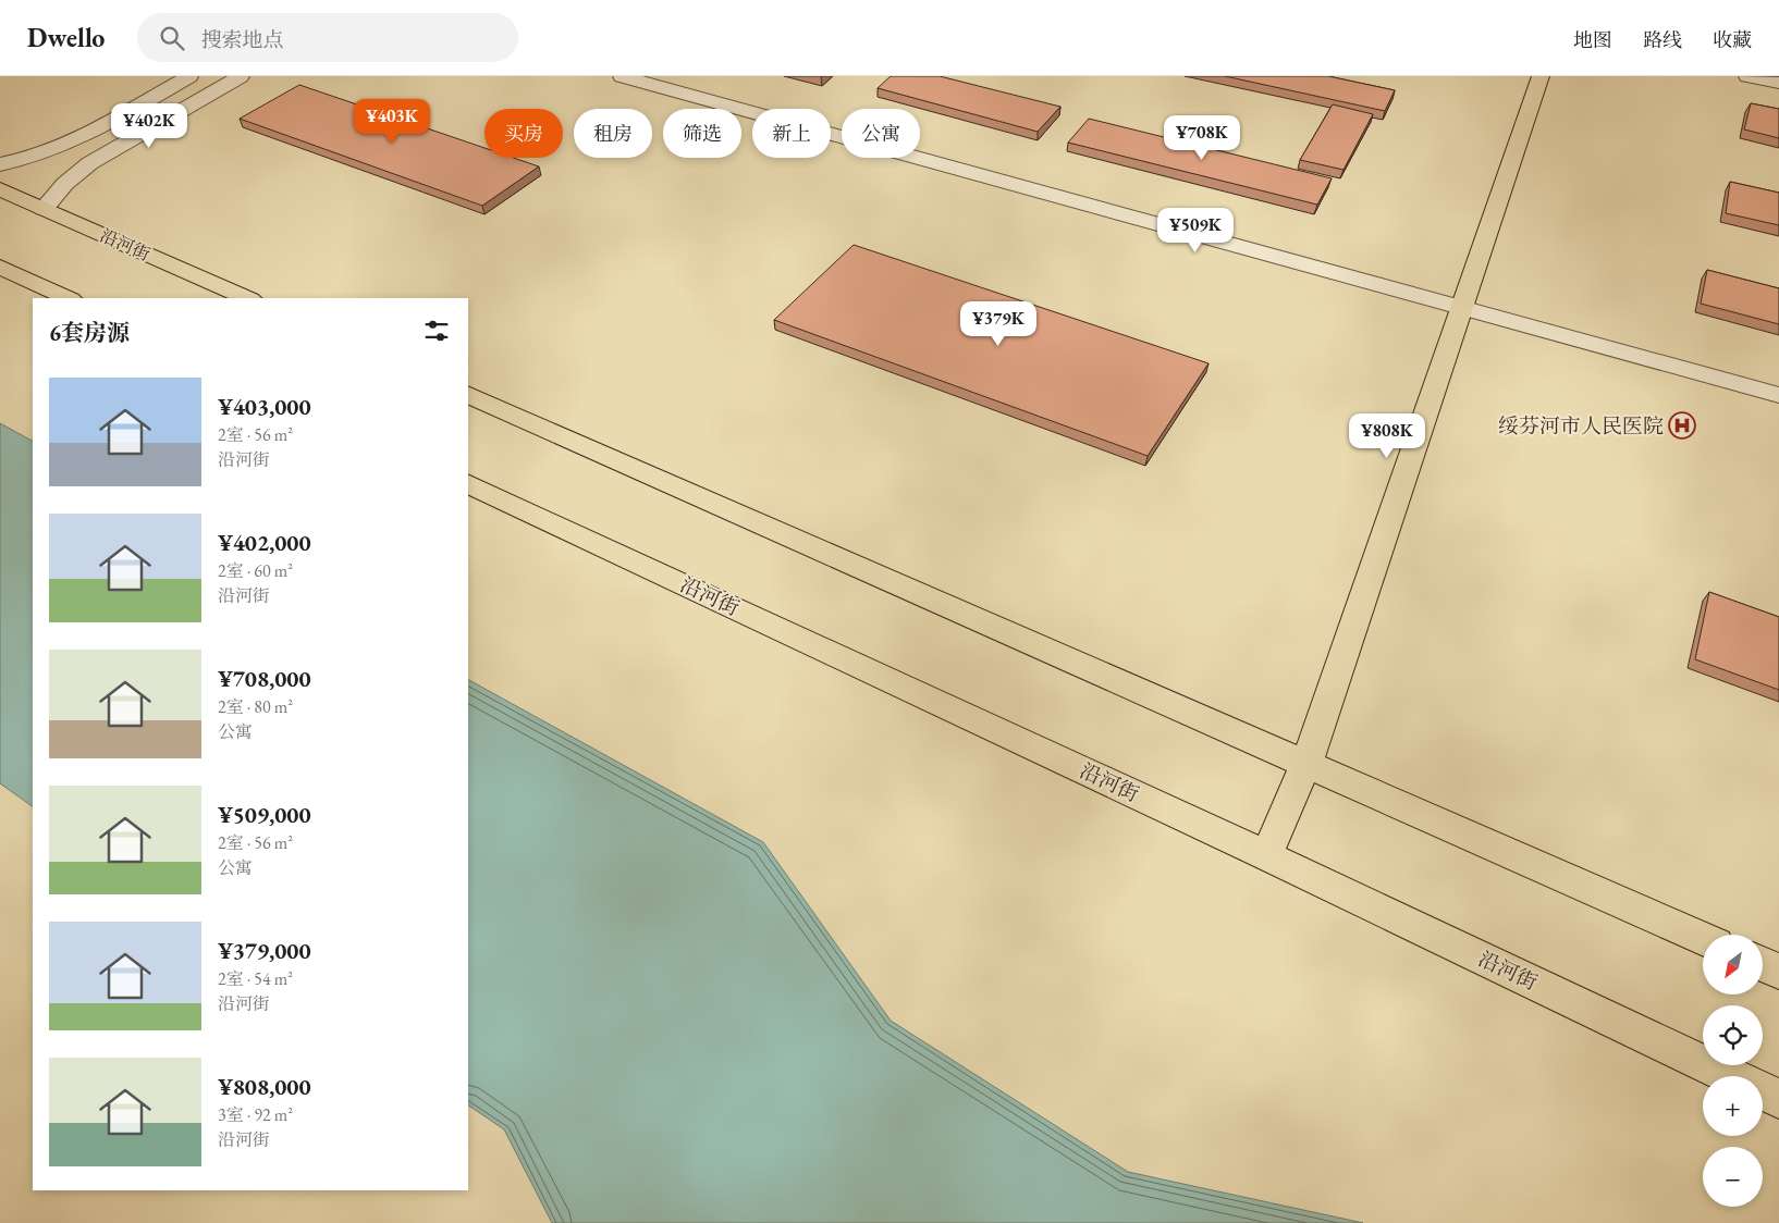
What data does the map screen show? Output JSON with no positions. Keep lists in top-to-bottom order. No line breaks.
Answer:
{"streets":{"main road":["沿河街"]},"places":{"hospital":["绥芬河市人民医院"]},"north":"bottom left","page":{"header":"Dwello","search":"搜索地点","nav":["地图","路线","收藏"],"price":["¥403K","¥402K","¥708K","¥509K","¥379K","¥808K"],"chip":["买房","租房","筛选","新上","公寓"],"heading":"6套房源","list":[{"name":"¥403,000","note":"2室 · 56 m² · 沿河街"},{"name":"¥402,000","note":"2室 · 60 m² · 沿河街"},{"name":"¥708,000","note":"2室 · 80 m² · 公寓"},{"name":"¥509,000","note":"2室 · 56 m² · 公寓"},{"name":"¥379,000","note":"2室 · 54 m² · 沿河街"},{"name":"¥808,000","note":"3室 · 92 m² · 沿河街"}],"map_buttons":["+","−"]}}
